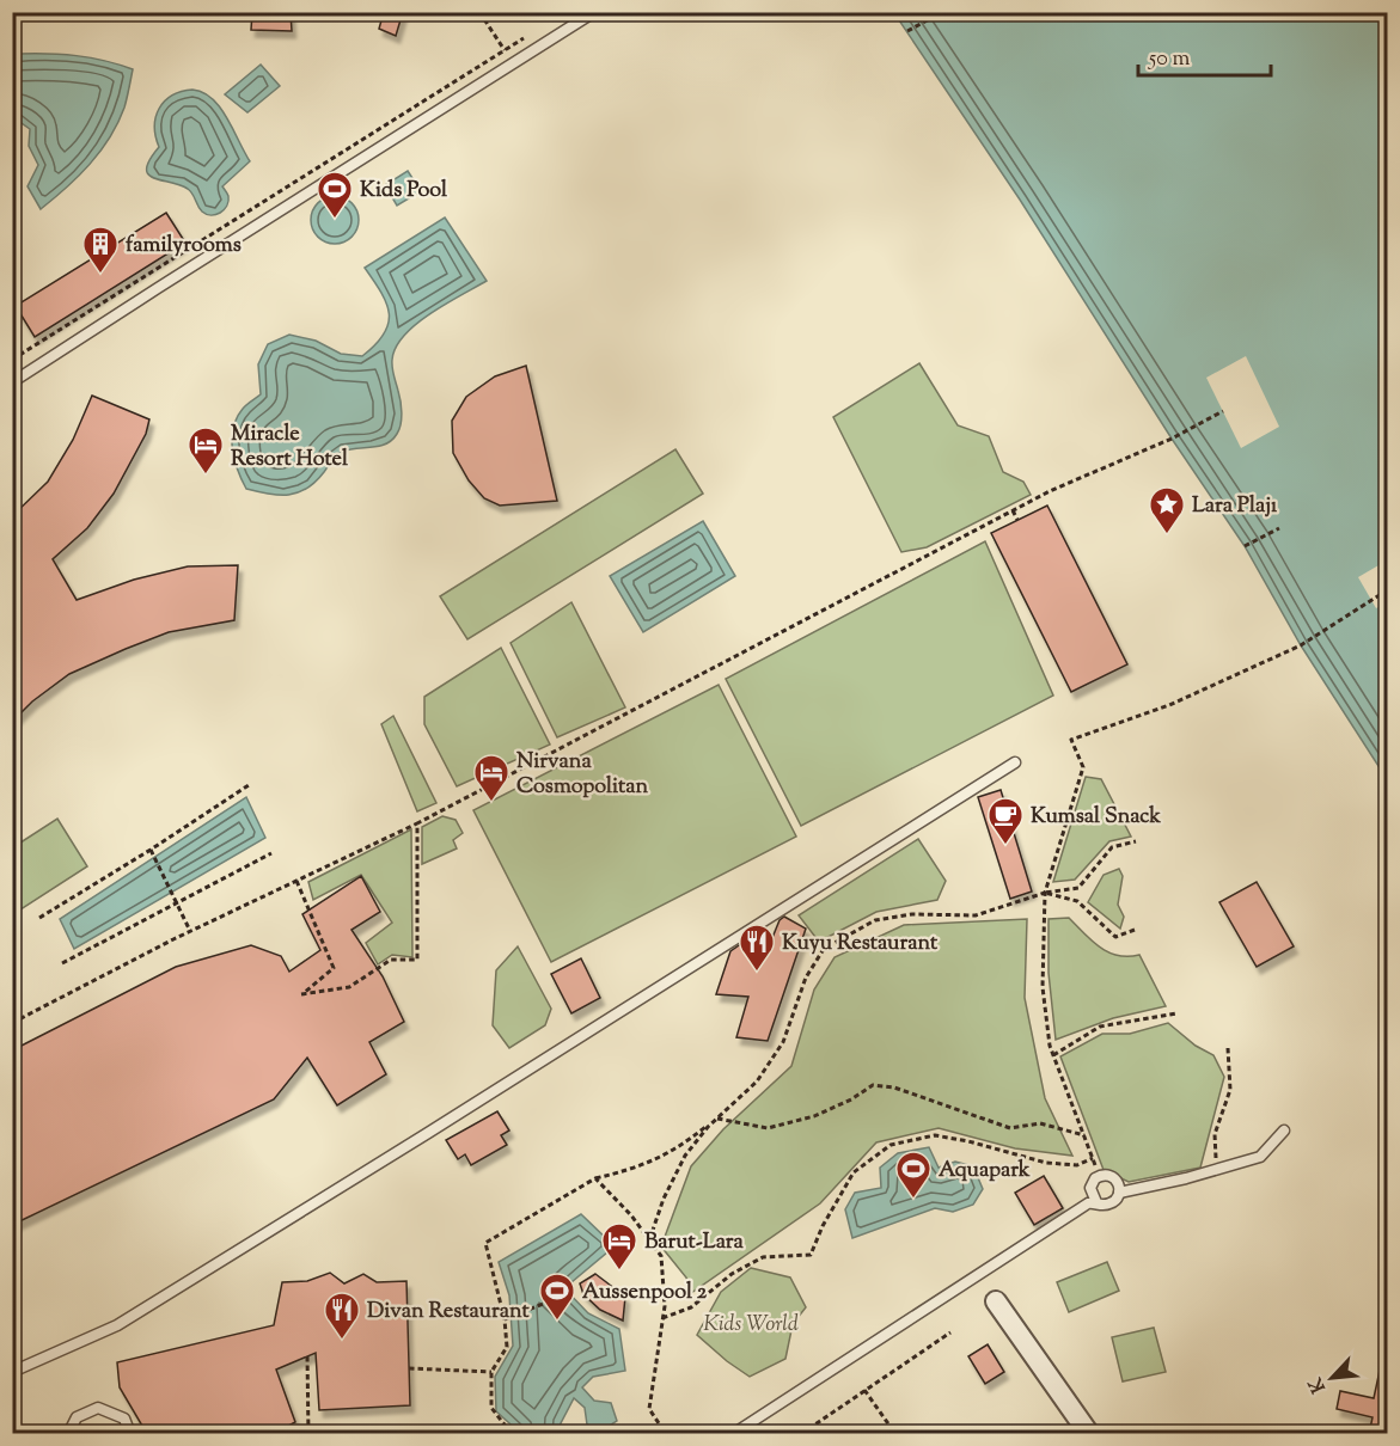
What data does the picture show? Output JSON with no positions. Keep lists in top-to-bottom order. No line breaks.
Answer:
{"parks":["Kids World"],"places":{"sports":["Kids Pool","Aquapark","Aussenpool 2"],"building":["familyrooms"],"hotel":["Miracle Resort Hotel","Nirvana Cosmopolitan","Barut-Lara"],"place":["Lara Plajı"],"cafe":["Kumsal Snack"],"restaurant":["Kuyu Restaurant","Divan Restaurant"]},"scale_bar":"50 m","north":"bottom left"}
